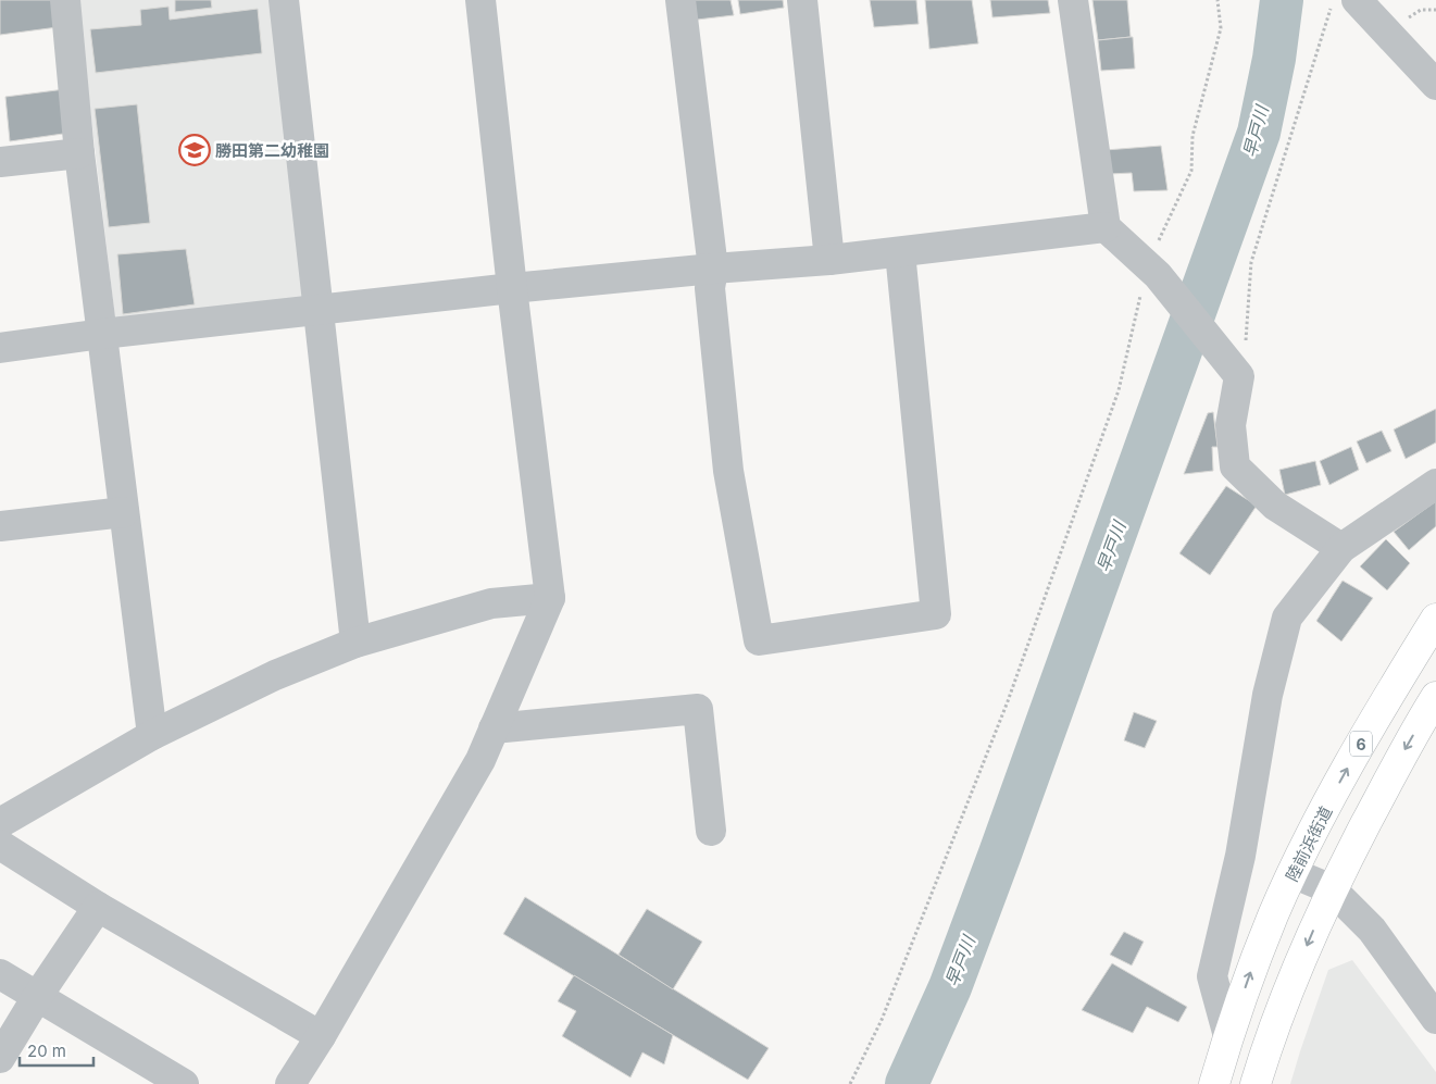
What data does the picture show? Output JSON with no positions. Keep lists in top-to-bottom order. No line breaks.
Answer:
{"streets":{"highway":["6","陸前浜街道"]},"water":["早戸川"],"places":{"school or university":["勝田第二幼稚園"]},"scale_bar":"20 m"}
